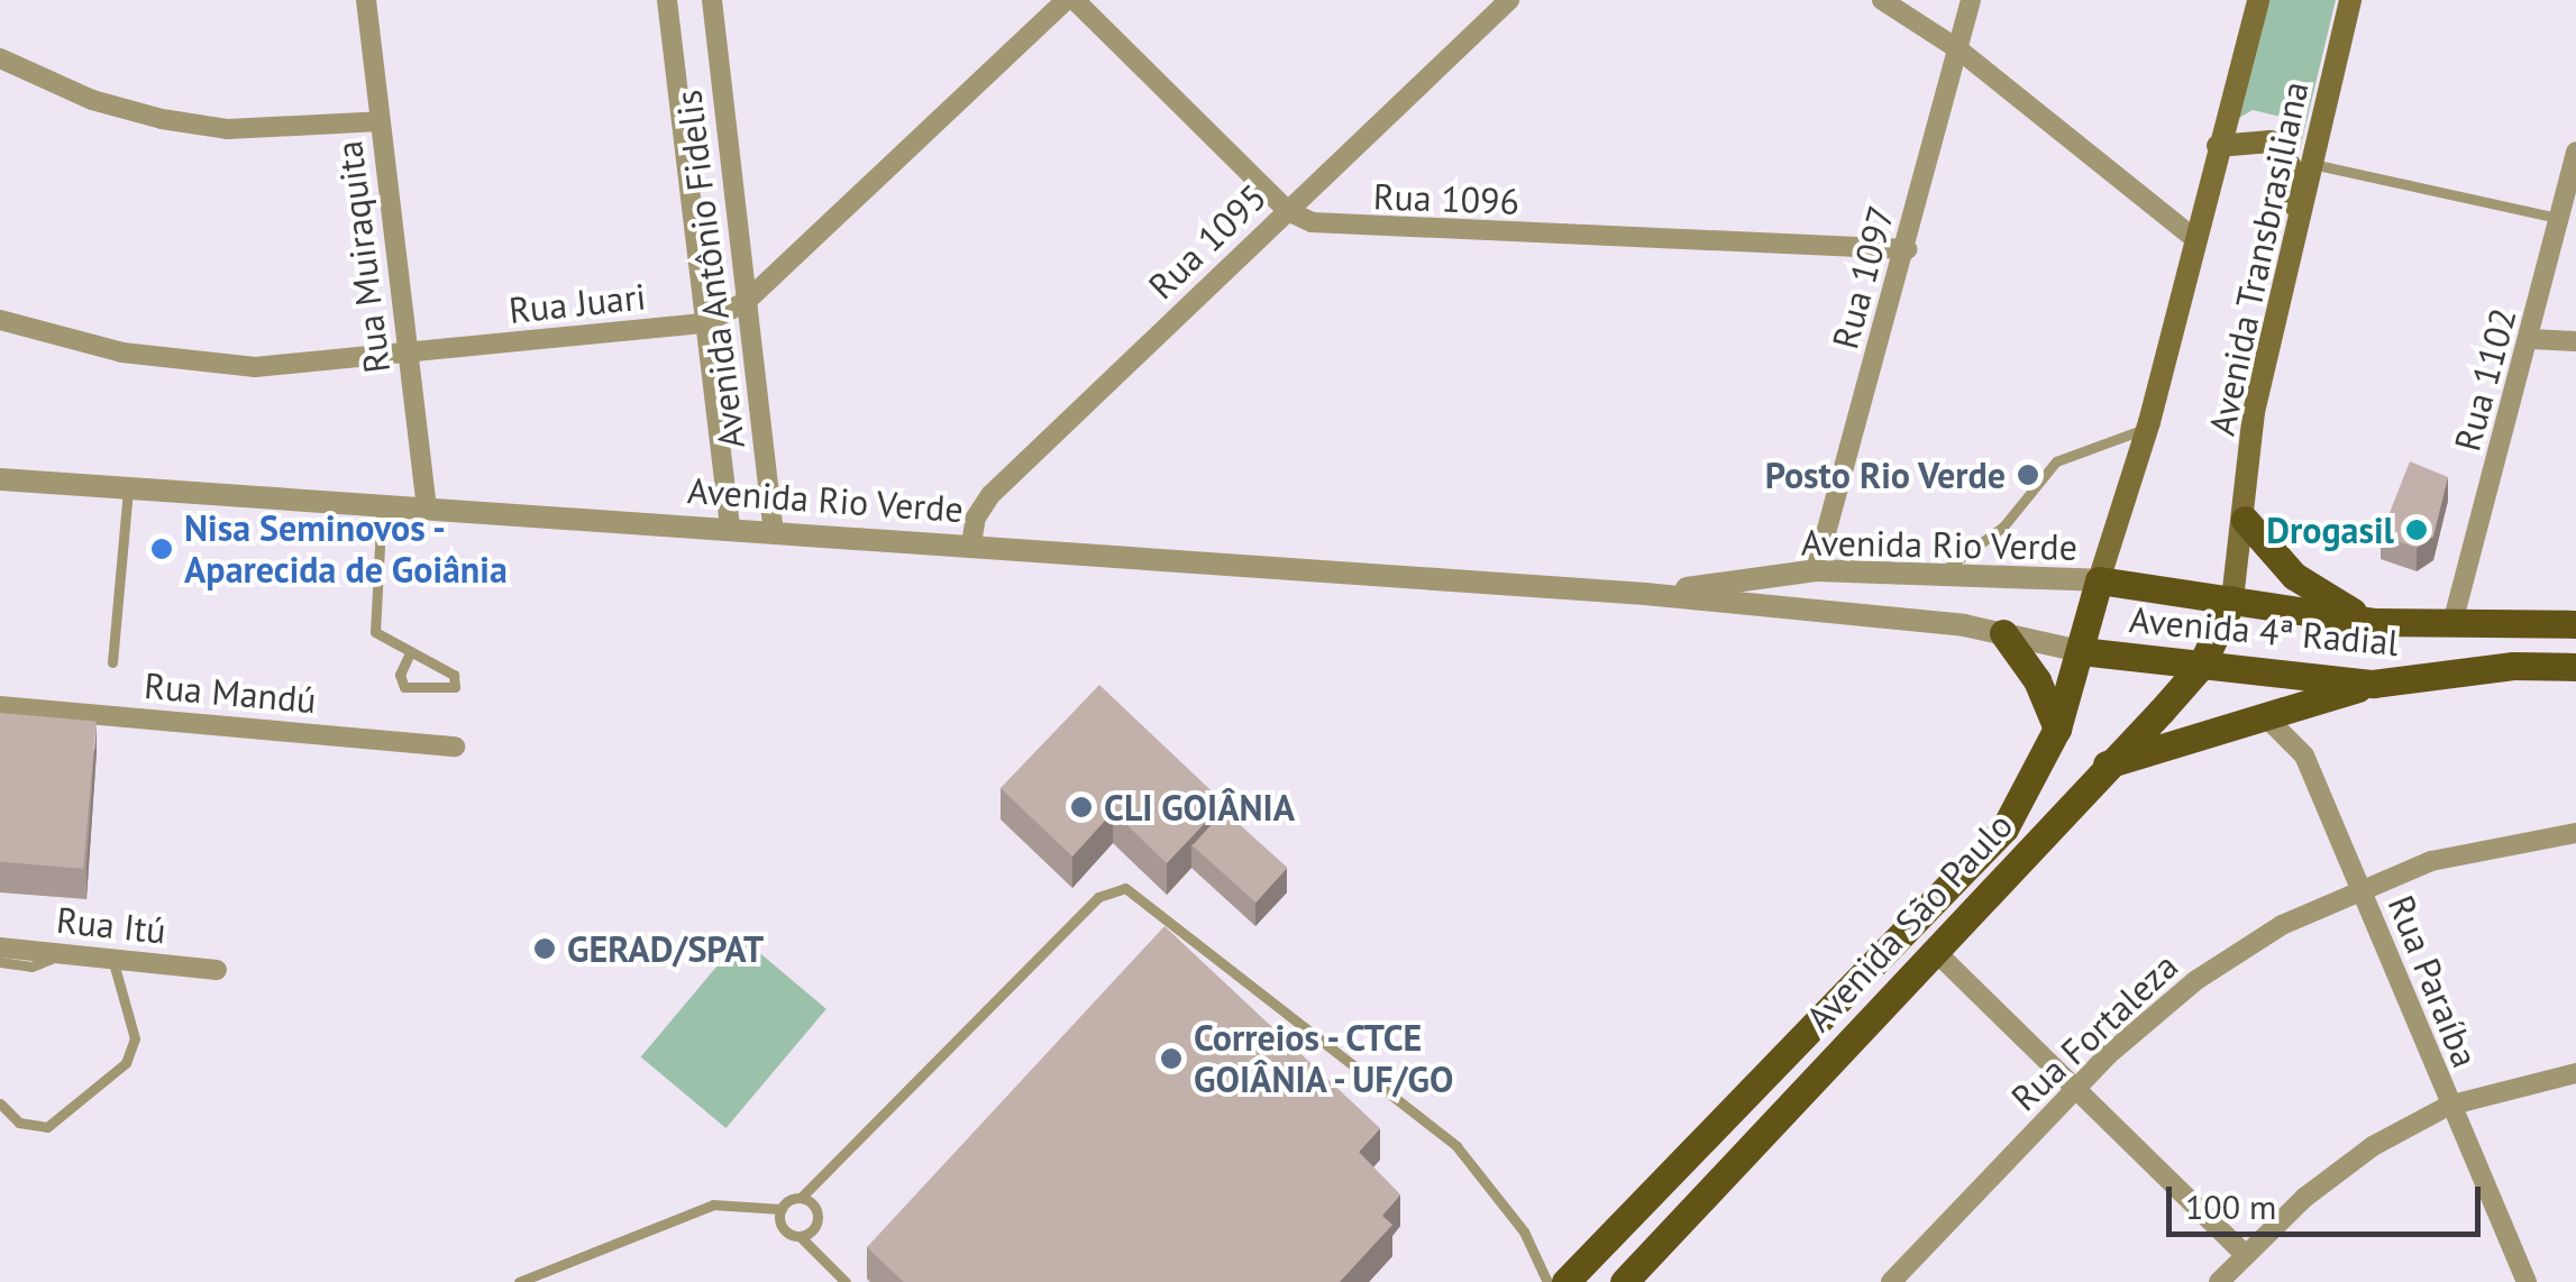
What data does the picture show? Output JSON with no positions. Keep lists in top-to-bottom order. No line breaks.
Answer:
{"streets":{"main road":["Avenida Transbrasiliana","Avenida 4ª Radial","Avenida São Paulo"],"street":["Rua 1096","Rua 1095","Rua Muiraquita","Avenida Antônio Fidelis","Rua 1097","Rua Juari","Rua 1102","Avenida Rio Verde","Rua Mandú","Rua Itú","Rua Paraíba","Rua Fortaleza"]},"crossings":[["Rua 1096","Rua 1095"],["Rua 1096","Rua 1097"],["Rua 1096","Rua Juari"],["Rua 1095","Avenida Rio Verde"],["Rua Muiraquita","Rua Juari"],["Rua Muiraquita","Avenida Rio Verde"],["Avenida Transbrasiliana","Avenida Rio Verde"],["Avenida Transbrasiliana","Avenida 4ª Radial"],["Avenida Transbrasiliana","Avenida São Paulo"],["Avenida Antônio Fidelis","Rua Juari"],["Avenida Antônio Fidelis","Avenida Rio Verde"],["Rua 1097","Avenida Rio Verde"],["Rua 1102","Avenida 4ª Radial"],["Avenida Rio Verde","Avenida 4ª Radial"],["Avenida Rio Verde","Avenida São Paulo"],["Avenida 4ª Radial","Avenida São Paulo"],["Rua Paraíba","Rua Fortaleza"]],"places":["Posto Rio Verde","Drogasil","Nisa Seminovos - Aparecida de Goiânia","CLI GOIÂNIA","GERAD/SPAT","Correios - CTCE GOIÂNIA - UF/GO"],"scale_bar":"100 m"}
